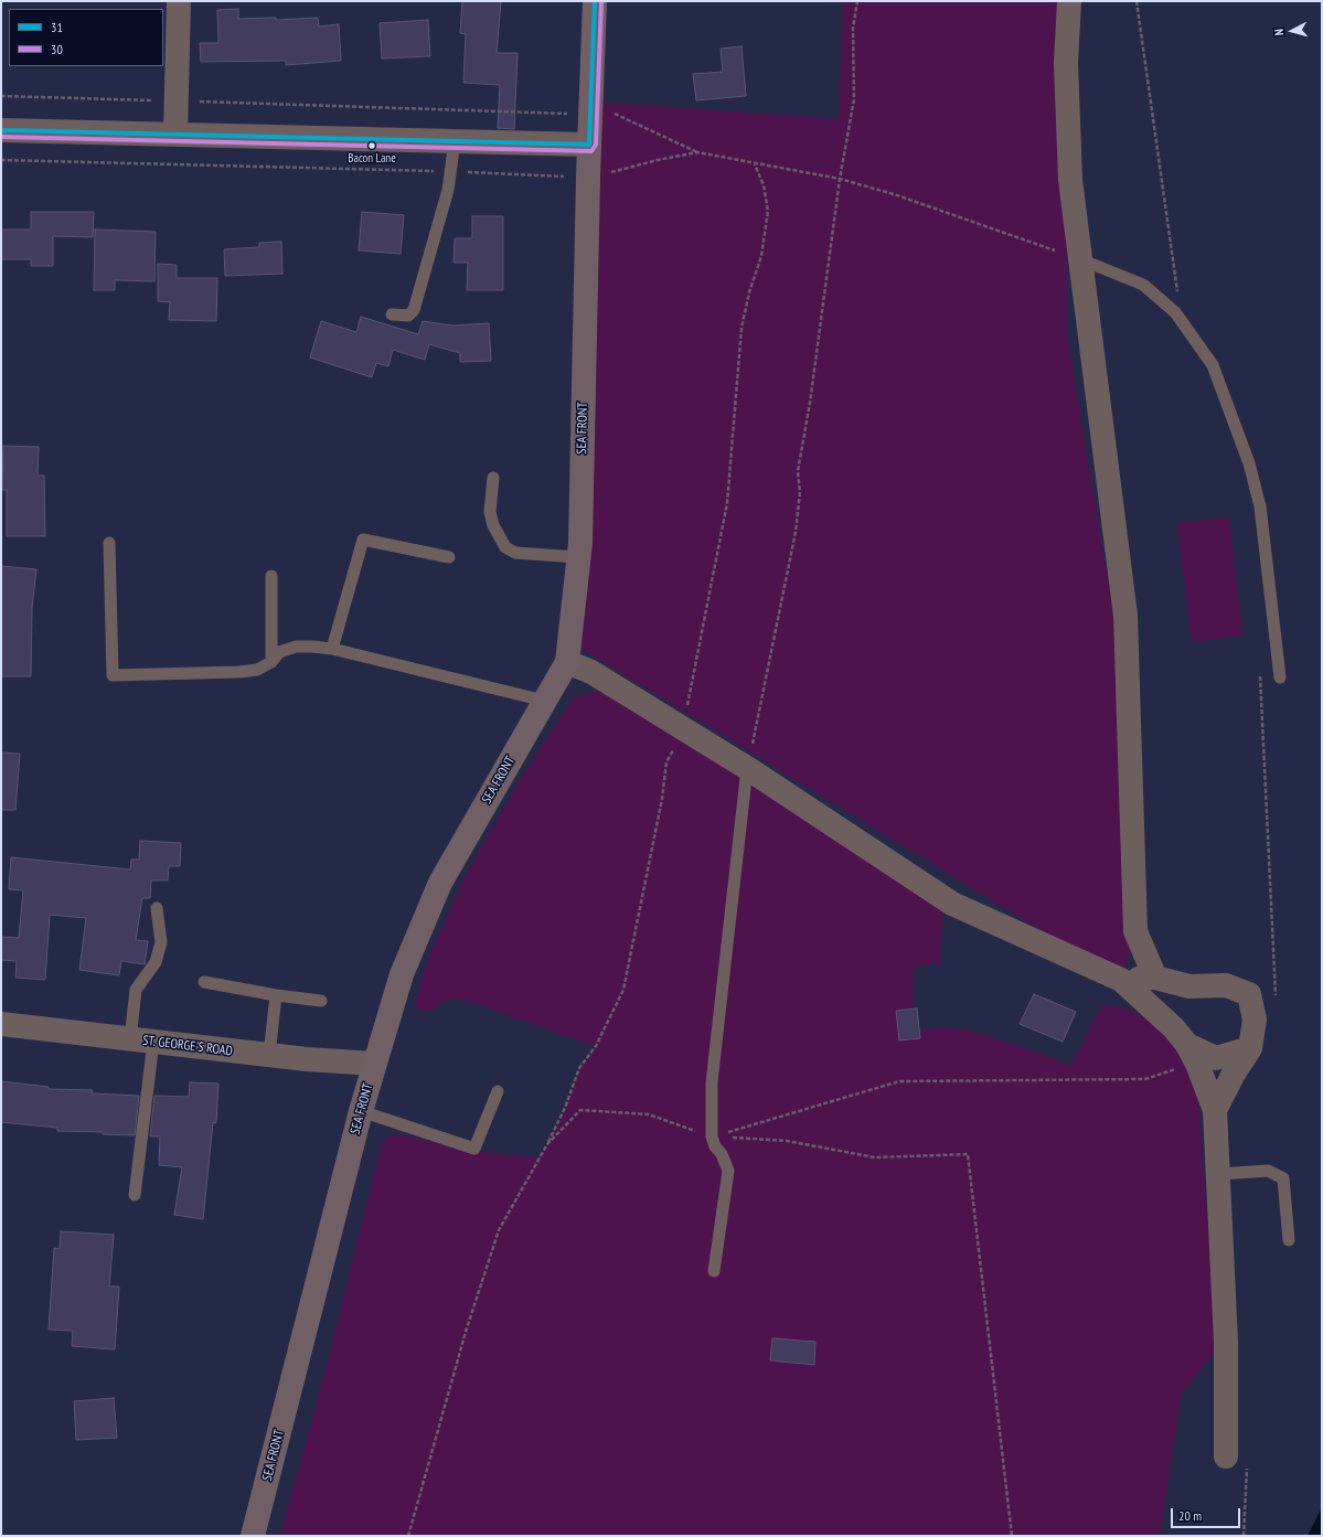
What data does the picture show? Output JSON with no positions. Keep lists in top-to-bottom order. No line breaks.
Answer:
{"streets":{"street":["SEA FRONT","ST. GEORGE'S ROAD"]},"crossings":[["SEA FRONT","ST. GEORGE'S ROAD"]],"places":["Bacon Lane"],"lines":["transit line 31","transit line 30"],"legend":["31","30"],"scale_bar":"20 m","north":"left"}
